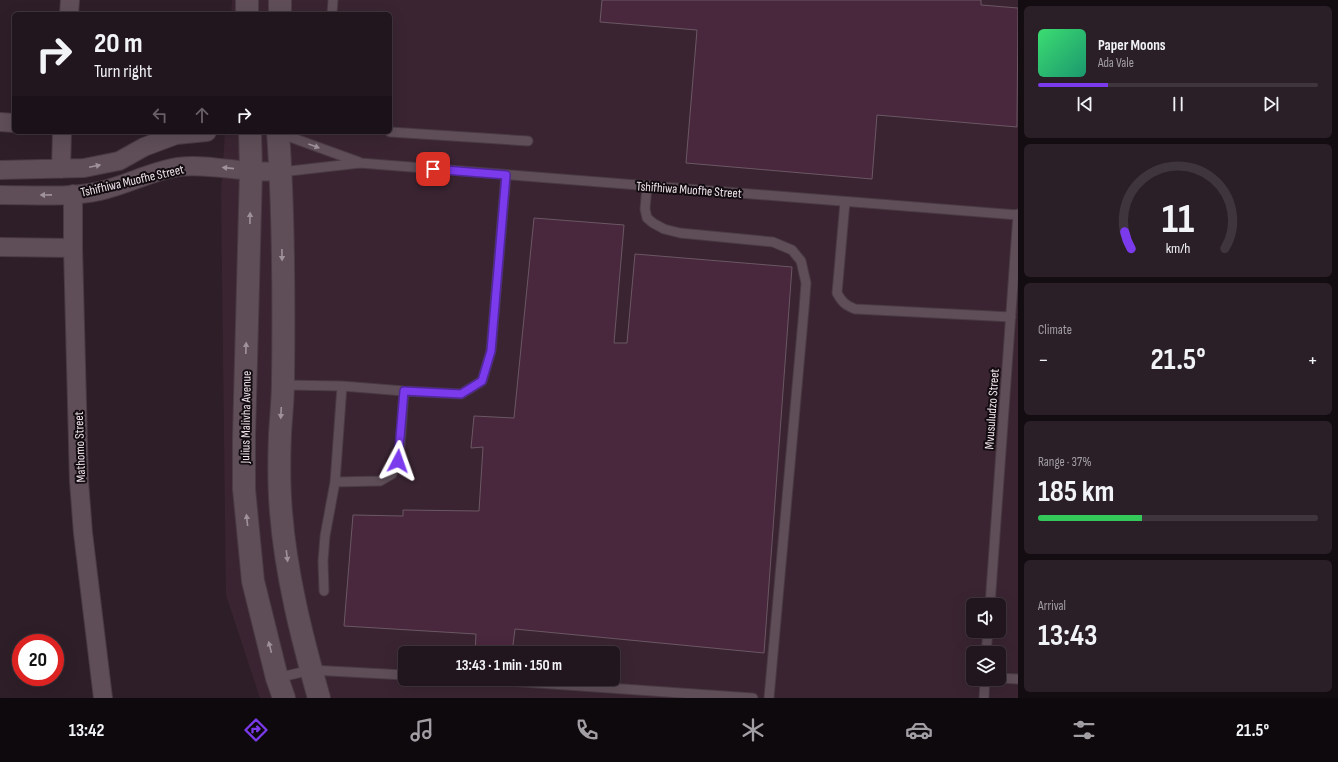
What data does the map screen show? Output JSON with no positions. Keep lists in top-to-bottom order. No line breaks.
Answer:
{"streets":{"street":["Tshifhiwa Muofhe Street","Julius Malivha Avenue","Mathomo Street"],"lane":["Mvusuludzo Street"]},"crossings":[["Tshifhiwa Muofhe Street","Mvusuludzo Street"],["Tshifhiwa Muofhe Street","Julius Malivha Avenue"],["Tshifhiwa Muofhe Street","Mathomo Street"]],"page":{"turn":["20 m","Turn right"],"song":["Paper Moons","Ada Vale"],"tile":["Climate",["Range · 37%","185 km"],["Arrival","13:43"]],"heat":["−","21.5°","+"],"limit":"20","trip":"13:43 · 1 min · 150 m","tabs":["13:42","21.5°"],"gauge":["11","km/h"]}}
